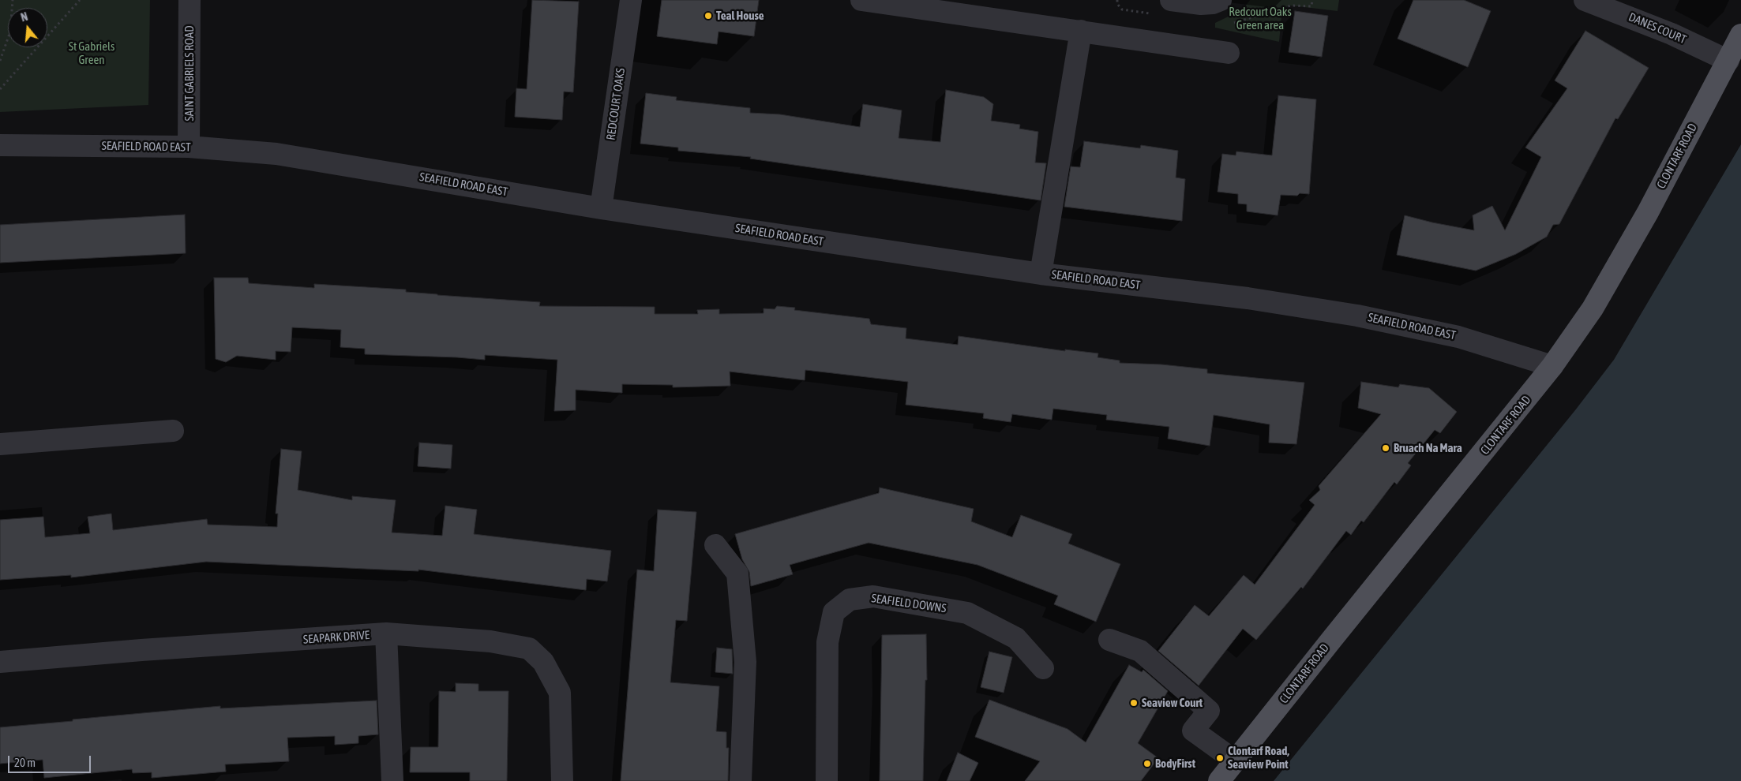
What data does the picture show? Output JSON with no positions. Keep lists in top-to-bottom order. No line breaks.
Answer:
{"streets":{"main road":["CLONTARF ROAD"],"street":["DANES COURT","SAINT GABRIELS ROAD","REDCOURT OAKS","SEAFIELD ROAD EAST","SEAFIELD DOWNS","SEAPARK DRIVE"]},"crossings":[["DANES COURT","CLONTARF ROAD"],["SAINT GABRIELS ROAD","SEAFIELD ROAD EAST"],["REDCOURT OAKS","SEAFIELD ROAD EAST"],["SEAFIELD ROAD EAST","CLONTARF ROAD"]],"parks":["Redcourt Oaks Green area","St Gabriels Green"],"places":["Teal House","Bruach Na Mara","Seaview Court","Clontarf Road, Seaview Point","BodyFirst"],"scale_bar":"20 m","north":"top"}
